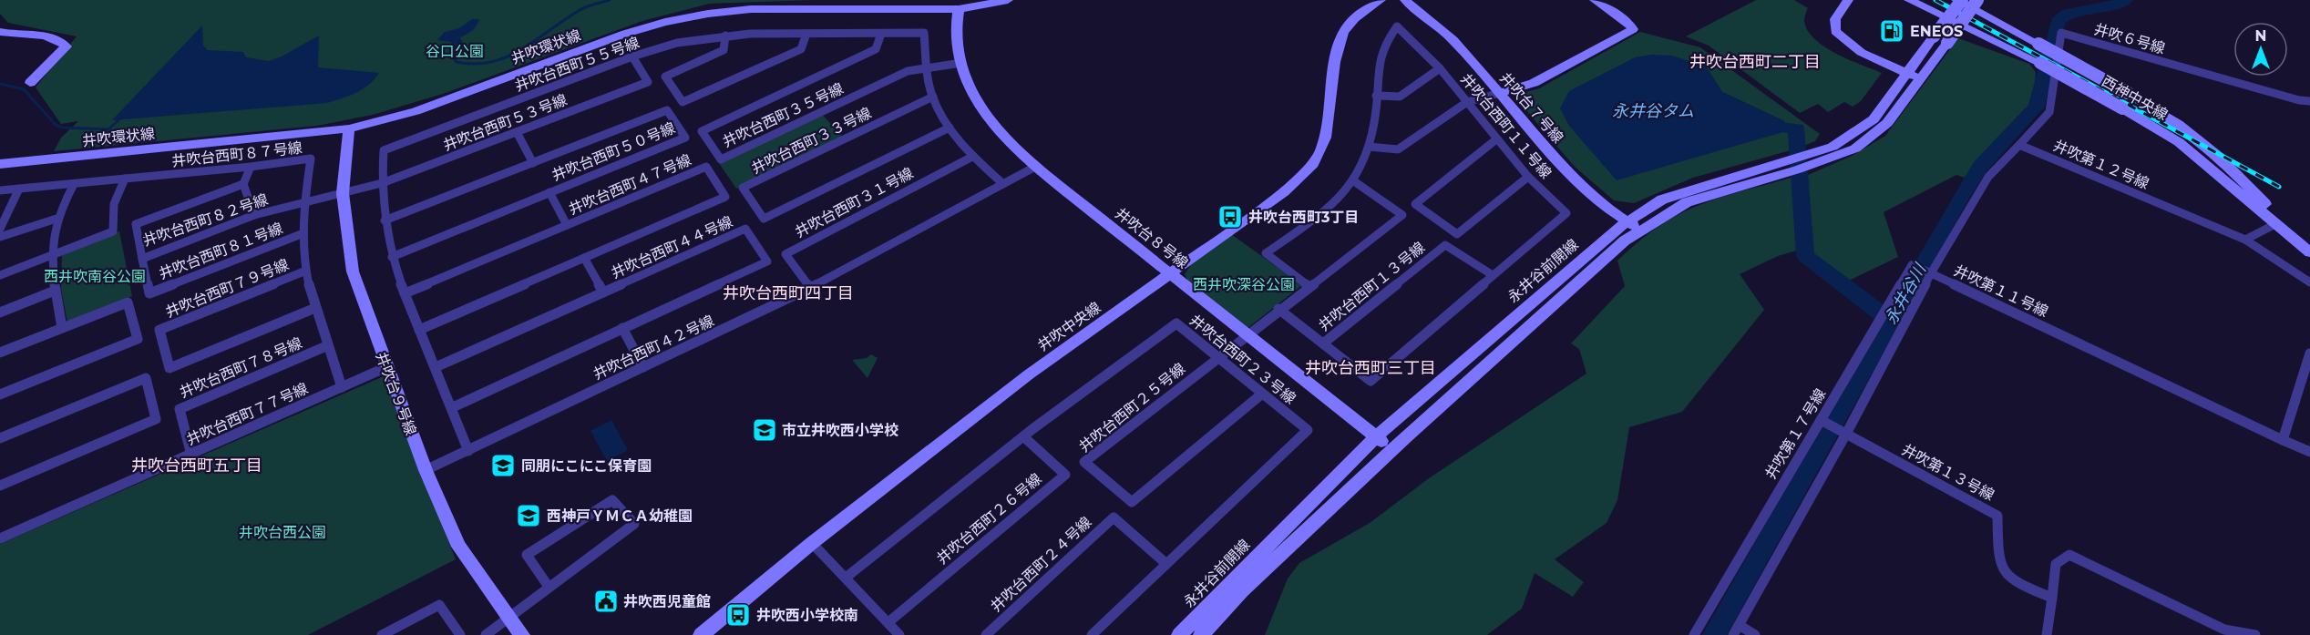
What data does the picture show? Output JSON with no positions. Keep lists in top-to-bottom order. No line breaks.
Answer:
{"streets":{"street":["井吹６号線","井吹環状線","井吹台西町５５号線","西神中央線","井吹台７号線","井吹台西町３５号線","井吹台西町５３号線","井吹台西町１１号線","井吹台西町３３号線","井吹台西町５０号線","井吹台西町８７号線","井吹第１２号線","井吹台西町４７号線","井吹台西町３１号線","井吹台西町８２号線","井吹台８号線","井吹台西町４４号線","井吹台西町８１号線","永井谷前開線","井吹台西町１３号線","井吹台西町７９号線","井吹第１１号線","井吹中央線","井吹台西町４２号線","井吹台西町２３号線","井吹台西町７８号線","井吹台９号線","井吹台西町２５号線","井吹台西町７７号線","井吹第１７号線","井吹第１３号線","井吹台西町２６号線","井吹台西町２４号線"]},"crossings":[["井吹６号線","井吹第１２号線"],["井吹環状線","井吹台８号線"],["井吹環状線","井吹台９号線"],["井吹台西町５５号線","井吹台西町３５号線"],["井吹台西町５５号線","井吹台西町５３号線"],["井吹台西町５５号線","井吹台西町３３号線"],["井吹台西町５５号線","井吹台西町５０号線"],["井吹台西町５５号線","井吹台西町４７号線"],["井吹台西町５５号線","井吹台西町３１号線"],["井吹台西町５５号線","井吹台西町４４号線"],["井吹台西町５５号線","井吹台西町４２号線"],["井吹台７号線","永井谷前開線"],["井吹台西町３５号線","井吹台８号線"],["井吹台西町５３号線","井吹台西町８２号線"],["井吹台西町５３号線","井吹台９号線"],["井吹台西町１１号線","井吹台西町１３号線"],["井吹台西町１１号線","井吹台西町２５号線"],["井吹台西町８７号線","井吹台西町８２号線"],["井吹台西町８７号線","井吹台西町８１号線"],["井吹台西町８７号線","井吹台西町７９号線"],["井吹台西町８７号線","井吹台西町７８号線"],["井吹台西町８７号線","井吹台西町７７号線"],["井吹台西町３１号線","井吹台西町４２号線"],["井吹台西町８２号線","井吹台西町８１号線"],["井吹台西町８２号線","井吹台９号線"],["井吹台８号線","永井谷前開線"],["井吹台８号線","井吹中央線"],["井吹台８号線","井吹台西町４２号線"],["井吹台８号線","井吹台西町２５号線"],["井吹第１１号線","井吹第１７号線"],["井吹第１１号線","井吹第１３号線"],["井吹台西町４２号線","井吹台９号線"],["井吹台西町２３号線","井吹台西町２５号線"],["井吹台西町２３号線","井吹台西町２６号線"],["井吹台西町２３号線","井吹台西町２４号線"],["井吹台西町７８号線","井吹台西町７７号線"],["井吹台９号線","井吹台西町７７号線"],["井吹第１７号線","井吹第１３号線"]],"districts":["井吹台西町二丁目","井吹台西町四丁目","井吹台西町三丁目","井吹台西町五丁目"],"water":["永井谷タム","永井谷川"],"parks":["谷口公園","西井吹南谷公園","西井吹深谷公園","井吹台西公園"],"places":{"fuel station":["ENEOS"],"bus stop":["井吹台西町3丁目","井吹西小学校南"],"school or university":["市立井吹西小学校","同朋にこにこ保育園","西神戸ＹＭＣＡ幼稚園"],"public building":["井吹西児童館"]},"north":"top"}
